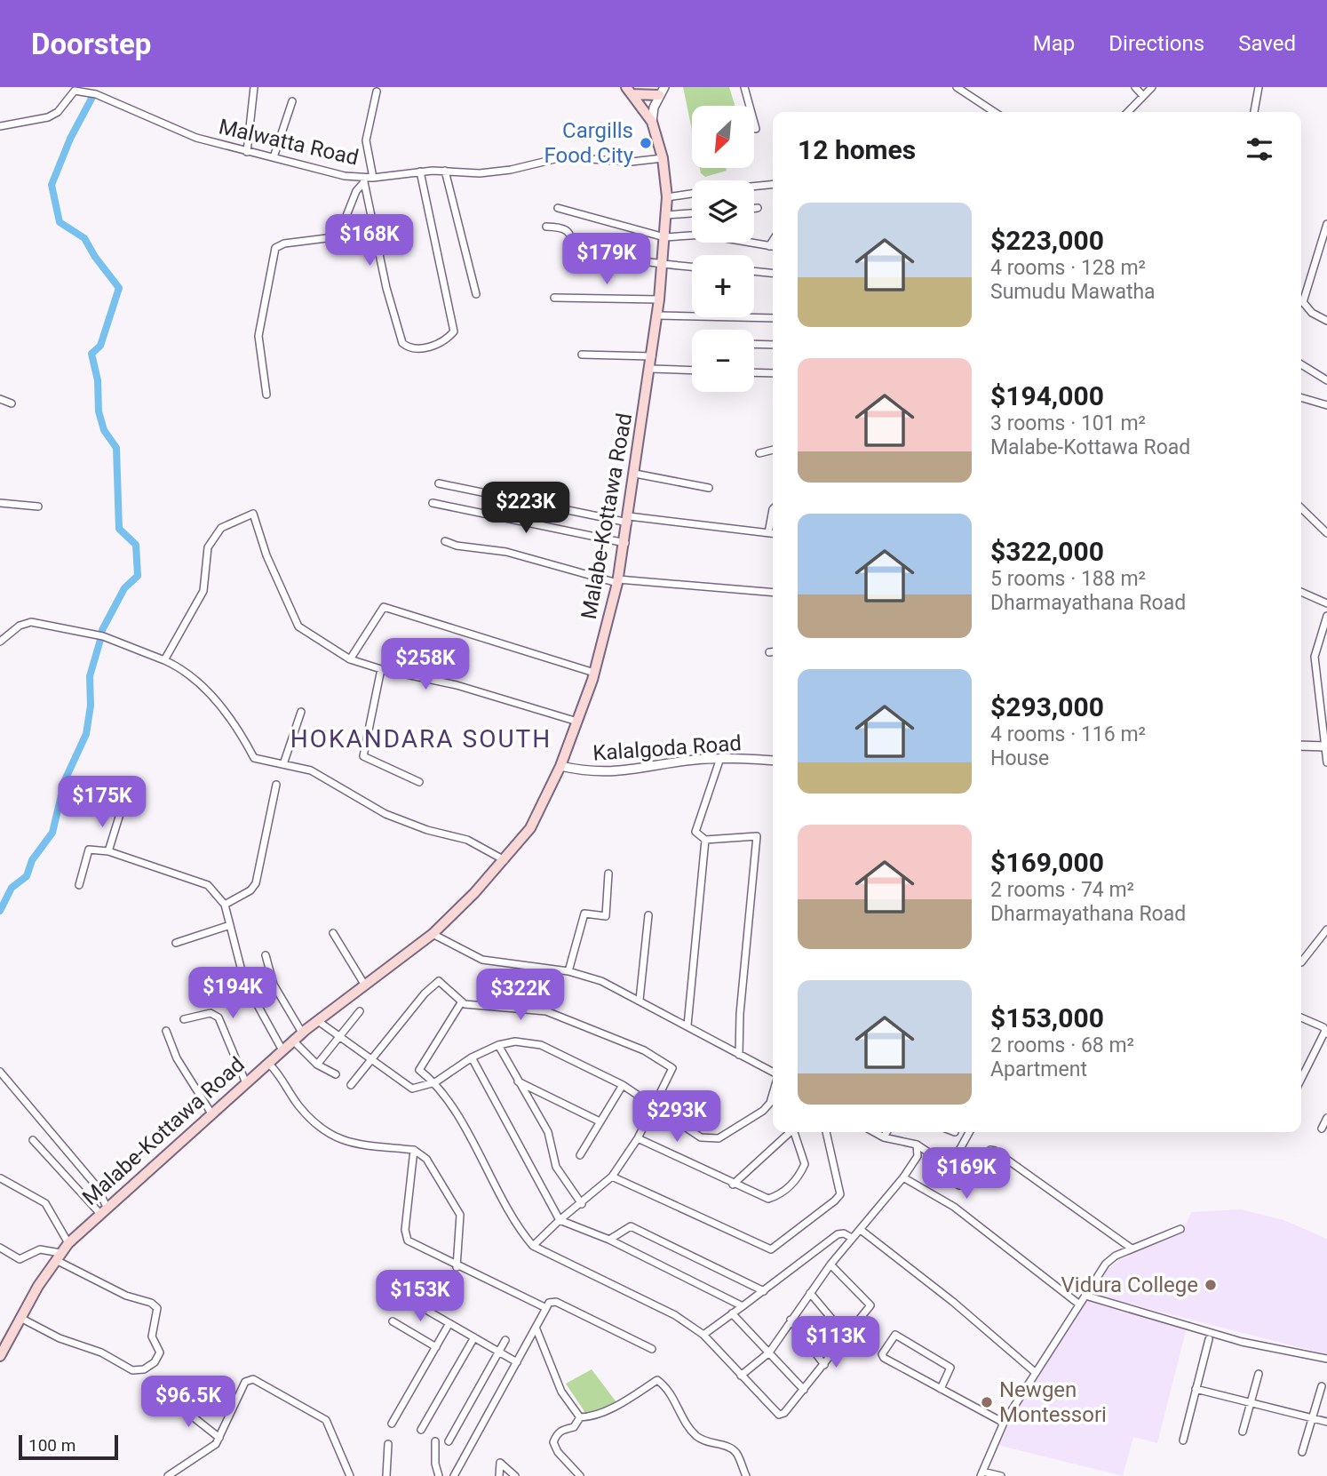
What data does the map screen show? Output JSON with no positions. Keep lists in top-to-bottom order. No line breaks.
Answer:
{"streets":{"main road":["Malabe-Kottawa Road"],"street":["Malwatta Road","Kalalgoda Road"]},"crossings":[["Malwatta Road","Malabe-Kottawa Road"],["Malabe-Kottawa Road","Kalalgoda Road"]],"districts":["HOKANDARA SOUTH"],"places":["Cargills Food City","Vidura College","Newgen Montessori"],"scale_bar":"100 m","north":"bottom left","page":{"header":"Doorstep","nav":["Map","Directions","Saved"],"map_buttons":["+","−"],"heading":"12 homes","list":[{"name":"$223,000","note":"4 rooms · 128 m² · Sumudu Mawatha"},{"name":"$194,000","note":"3 rooms · 101 m² · Malabe-Kottawa Road"},{"name":"$322,000","note":"5 rooms · 188 m² · Dharmayathana Road"},{"name":"$293,000","note":"4 rooms · 116 m² · House"},{"name":"$169,000","note":"2 rooms · 74 m² · Dharmayathana Road"},{"name":"$153,000","note":"2 rooms · 68 m² · Apartment"}],"price":["$168K","$179K","$223K","$258K","$175K","$194K","$322K","$293K","$169K","$153K","$113K","$96.5K"],"scale":"100 m"}}
